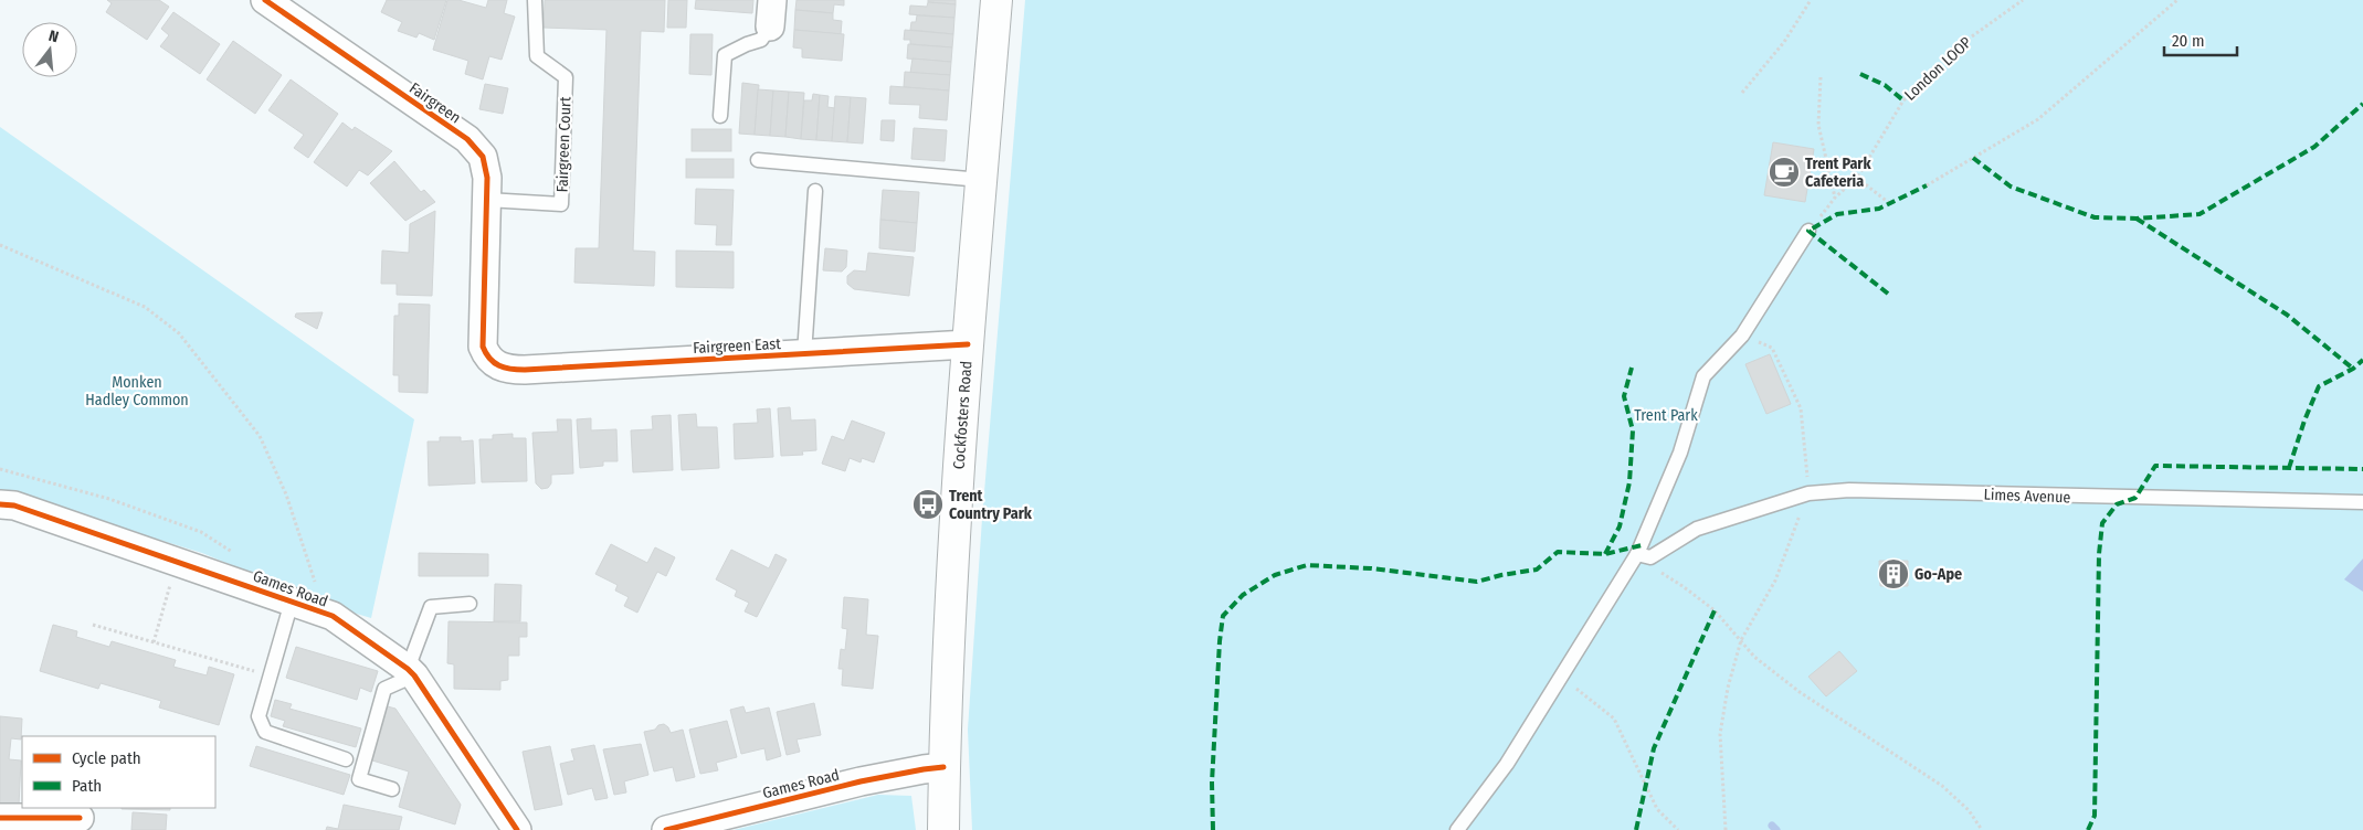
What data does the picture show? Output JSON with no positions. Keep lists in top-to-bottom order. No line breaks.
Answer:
{"streets":{"main road":["Cockfosters Road"],"street":["Fairgreen","Fairgreen East","Games Road"],"lane":["Fairgreen Court","Limes Avenue"],"path":["London LOOP"]},"crossings":[["Fairgreen","Fairgreen Court"],["Fairgreen","Fairgreen East"],["Fairgreen East","Cockfosters Road"],["Cockfosters Road","Games Road"]],"parks":["Monken Hadley Common","Trent Park"],"places":{"cafe":["Trent Park Cafeteria"],"bus stop":["Trent Country Park"],"building":["Go-Ape"]},"legend":["Cycle path","Path"],"scale_bar":"20 m","north":"top"}
